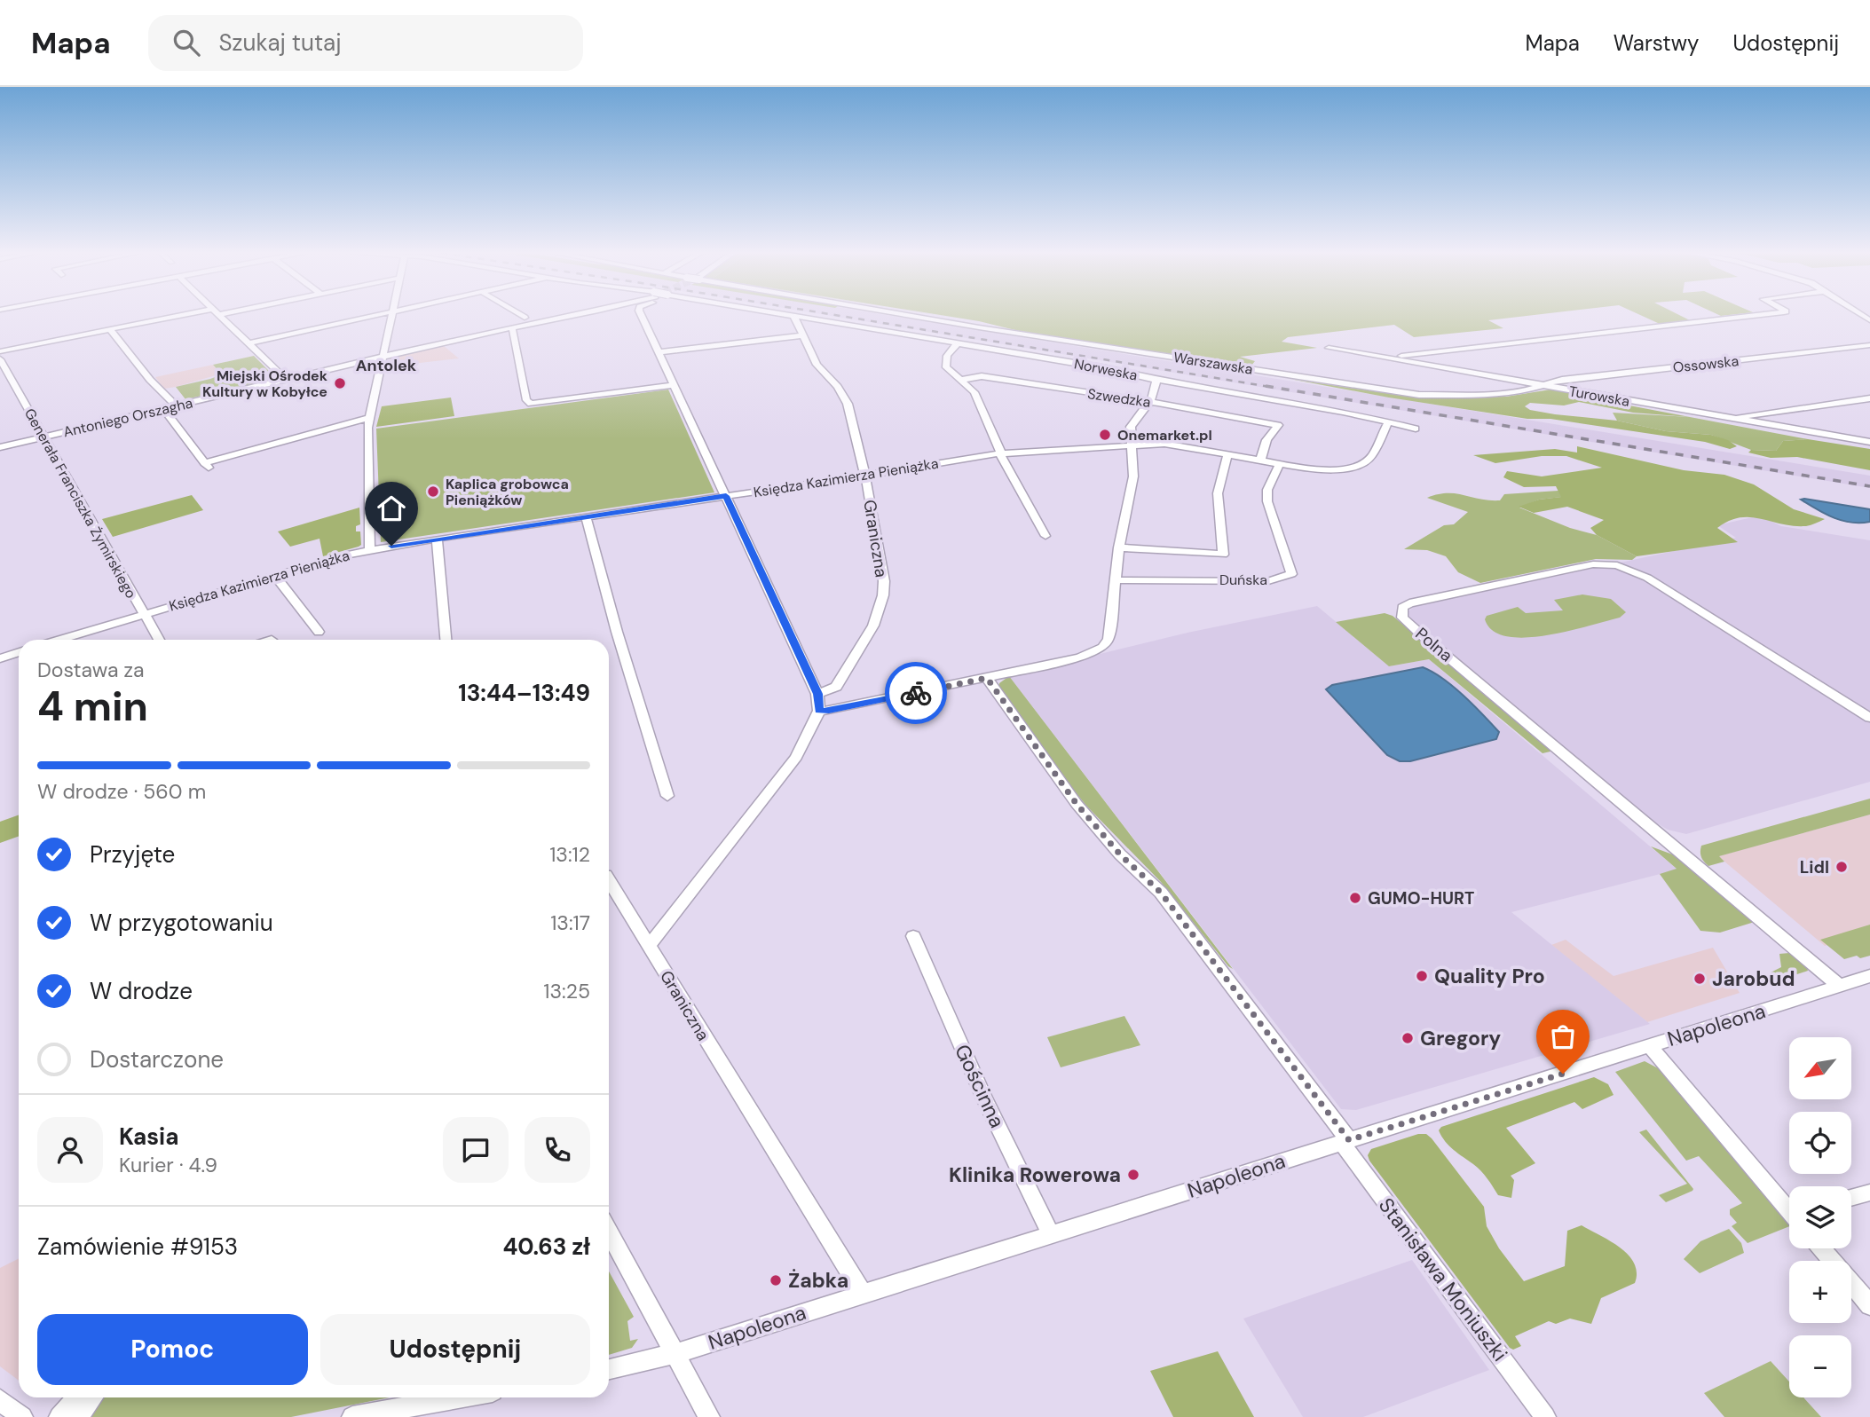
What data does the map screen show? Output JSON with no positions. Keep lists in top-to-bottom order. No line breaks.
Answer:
{"streets":{"street":["Warszawska","Ossowska","Norweska","Turowska","Szwedzka","Antoniego Orszagha","Księdza Kazimierza Pieniążka","Generała Franciszka Żymirskiego","Graniczna","Duńska","Polna","Napoleona","Gościnna","Stanisława Moniuszki"]},"crossings":[["Warszawska","Ossowska"],["Warszawska","Turowska"],["Ossowska","Turowska"],["Norweska","Księdza Kazimierza Pieniążka"],["Norweska","Graniczna"],["Szwedzka","Księdza Kazimierza Pieniążka"],["Antoniego Orszagha","Generała Franciszka Żymirskiego"],["Księdza Kazimierza Pieniążka","Generała Franciszka Żymirskiego"],["Księdza Kazimierza Pieniążka","Graniczna"],["Księdza Kazimierza Pieniążka","Duńska"],["Graniczna","Napoleona"],["Polna","Napoleona"],["Napoleona","Gościnna"],["Napoleona","Stanisława Moniuszki"]],"districts":["Antolek"],"places":["Miejski Ośrodek Kultury w Kobyłce","Onemarket.pl","Kaplica grobowca Pieniążków","Lidl","GUMO-HURT","Quality Pro","Jarobud","Gregory","Klinika Rowerowa","Żabka"],"north":"bottom left","page":{"header":"Mapa","search":"Szukaj tutaj","nav":["Mapa","Warstwy","Udostępnij"],"heading":["4 min","Dostawa za","13:44–13:49"],"panel":["Kasia","Kurier · 4.9","Zamówienie #9153","40.63 zł"],"bar":"W drodze · 560 m","list":[["Przyjęte","13:12"],["W przygotowaniu","13:17"],["W drodze","13:25"],"Dostarczone"],"map_buttons":["+","−"],"buttons":["Pomoc","Udostępnij"]}}
